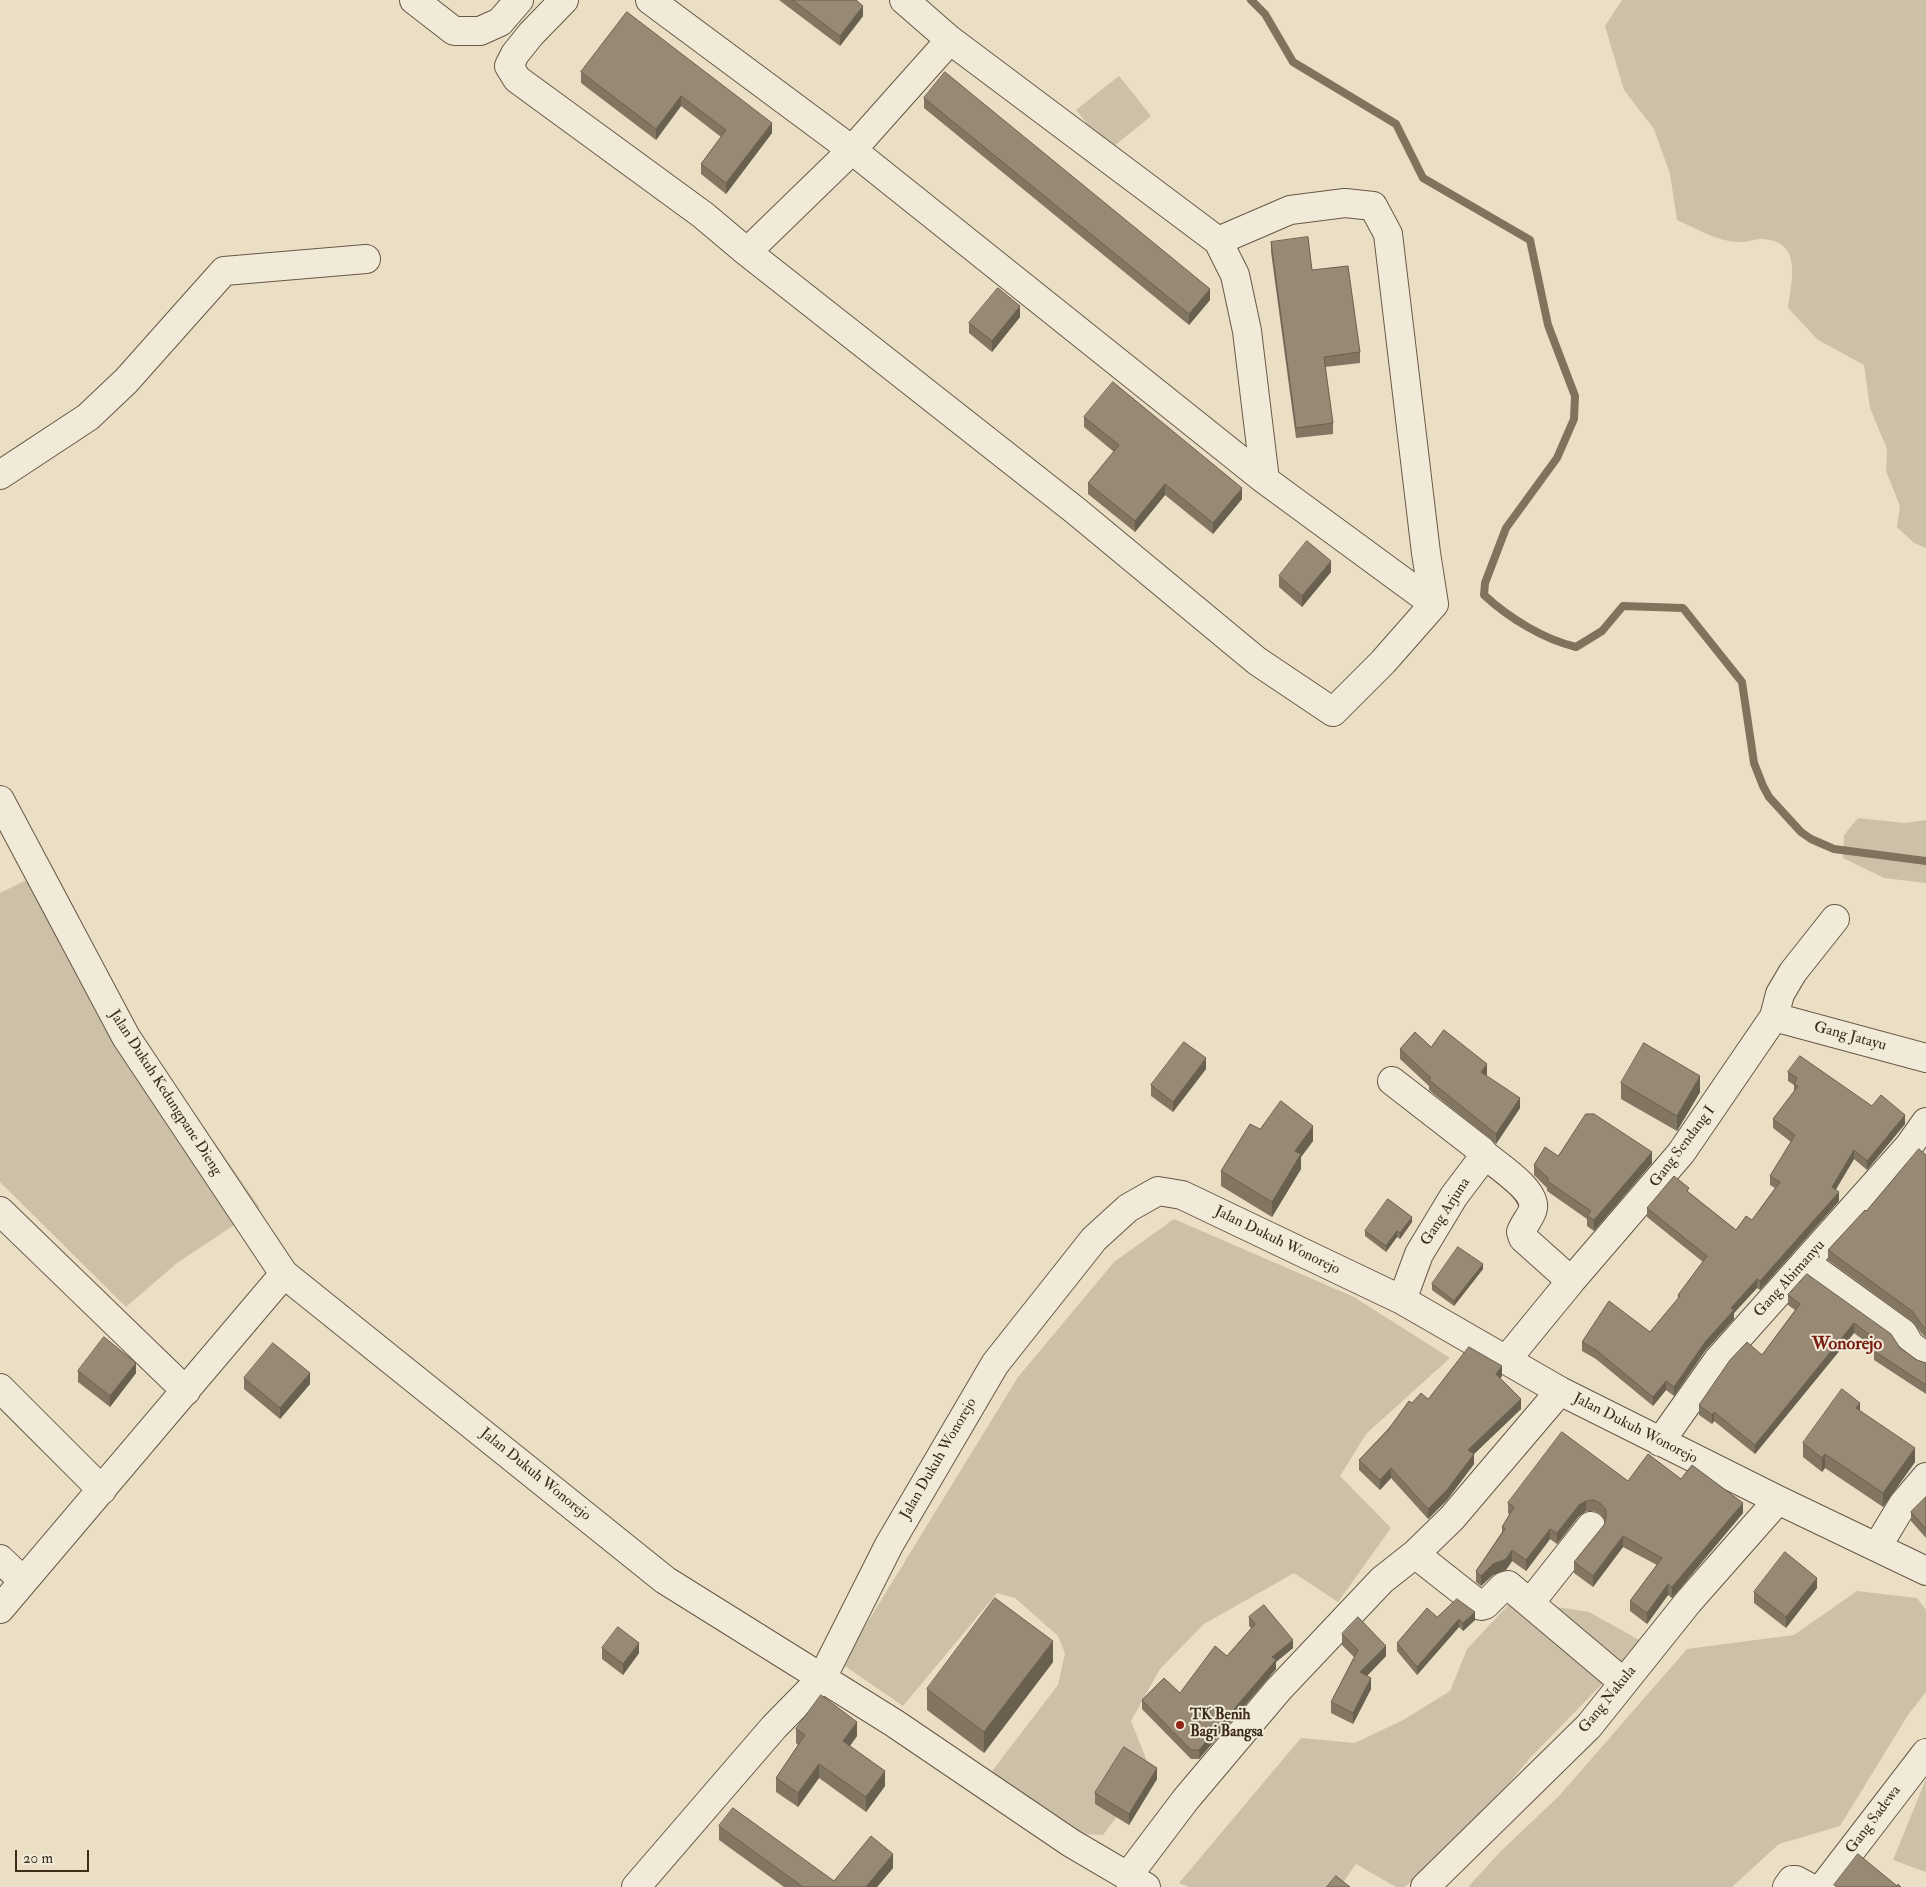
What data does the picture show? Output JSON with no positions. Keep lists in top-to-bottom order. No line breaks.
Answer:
{"streets":{"street":["Gang Jatayu","Jalan Dukuh Kedungpane Dieng","Gang Sendang I","Gang Arjuna","Jalan Dukuh Wonorejo","Gang Abimanyu","Gang Nakula","Gang Sadewa"]},"crossings":[["Gang Jatayu","Gang Sendang I"],["Jalan Dukuh Kedungpane Dieng","Jalan Dukuh Wonorejo"],["Gang Sendang I","Jalan Dukuh Wonorejo"],["Gang Arjuna","Jalan Dukuh Wonorejo"],["Jalan Dukuh Wonorejo","Gang Abimanyu"],["Jalan Dukuh Wonorejo","Gang Nakula"]],"districts":["Wonorejo"],"places":["TK Benih Bagi Bangsa"],"scale_bar":"20 m"}
